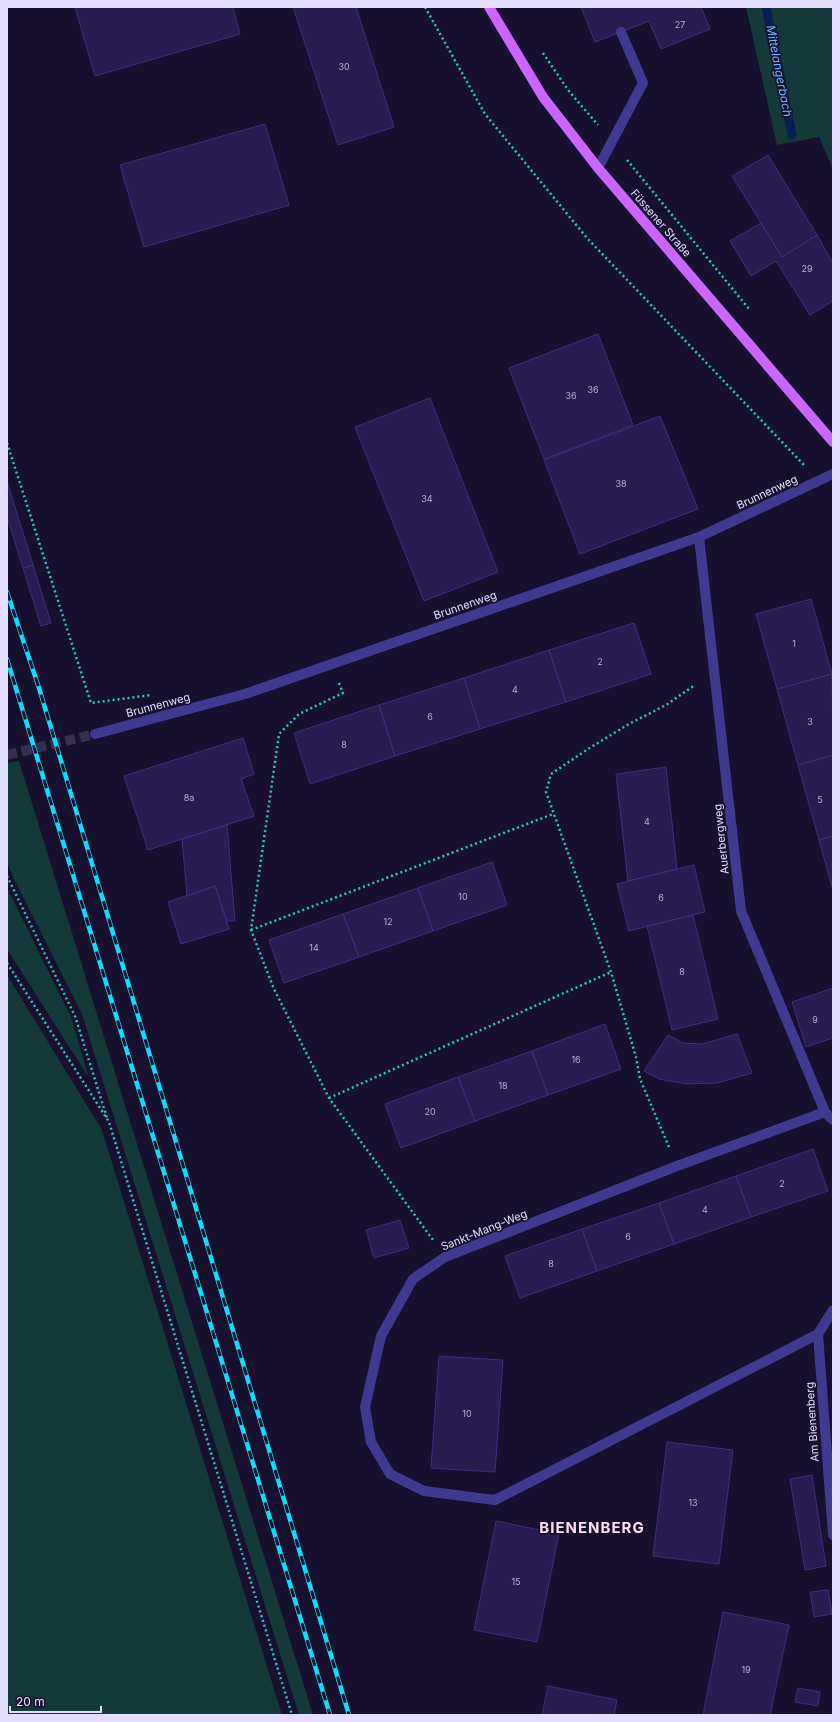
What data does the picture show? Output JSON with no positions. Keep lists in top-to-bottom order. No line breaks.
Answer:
{"streets":{"main road":["Füssener Straße"],"street":["Brunnenweg","Auerbergweg","Sankt-Mang-Weg","Am Bienenberg"]},"crossings":[["Brunnenweg","Auerbergweg"],["Auerbergweg","Sankt-Mang-Weg"],["Sankt-Mang-Weg","Am Bienenberg"]],"districts":["BIENENBERG"],"water":["Mittelangerbach"],"house_numbers":["27","30","29","36","36","38","34","1","2","4","6","3","8","8a","5","4","10","6","12","14","8","9","16","18","20","2","4","6","8","10","13","15","19"],"scale_bar":"20 m"}
